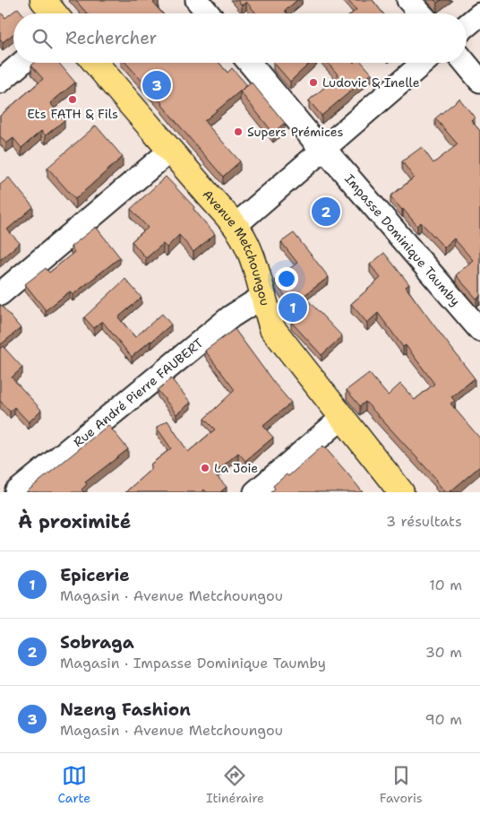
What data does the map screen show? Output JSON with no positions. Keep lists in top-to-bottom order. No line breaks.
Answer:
{"streets":{"main road":["Avenue Metchoungou"],"street":["Impasse Dominique Taumby","Rue André Pierre FAUBERT"]},"crossings":[["Avenue Metchoungou","Rue André Pierre FAUBERT"]],"places":["Ludovic & Inelle","Ets FATH & Fils","Supers Prémices","La Joie"],"page":{"search":"Rechercher","pins":["3","2","1"],"heading":["À proximité","3 résultats"],"list":[{"mark":"1","name":"Epicerie","note":"Magasin · Avenue Metchoungou","value":"10 m"},{"mark":"2","name":"Sobraga","note":"Magasin · Impasse Dominique Taumby","value":"30 m"},{"mark":"3","name":"Nzeng Fashion","note":"Magasin · Avenue Metchoungou","value":"90 m"}],"nav":["Carte","Itinéraire","Favoris"]}}
